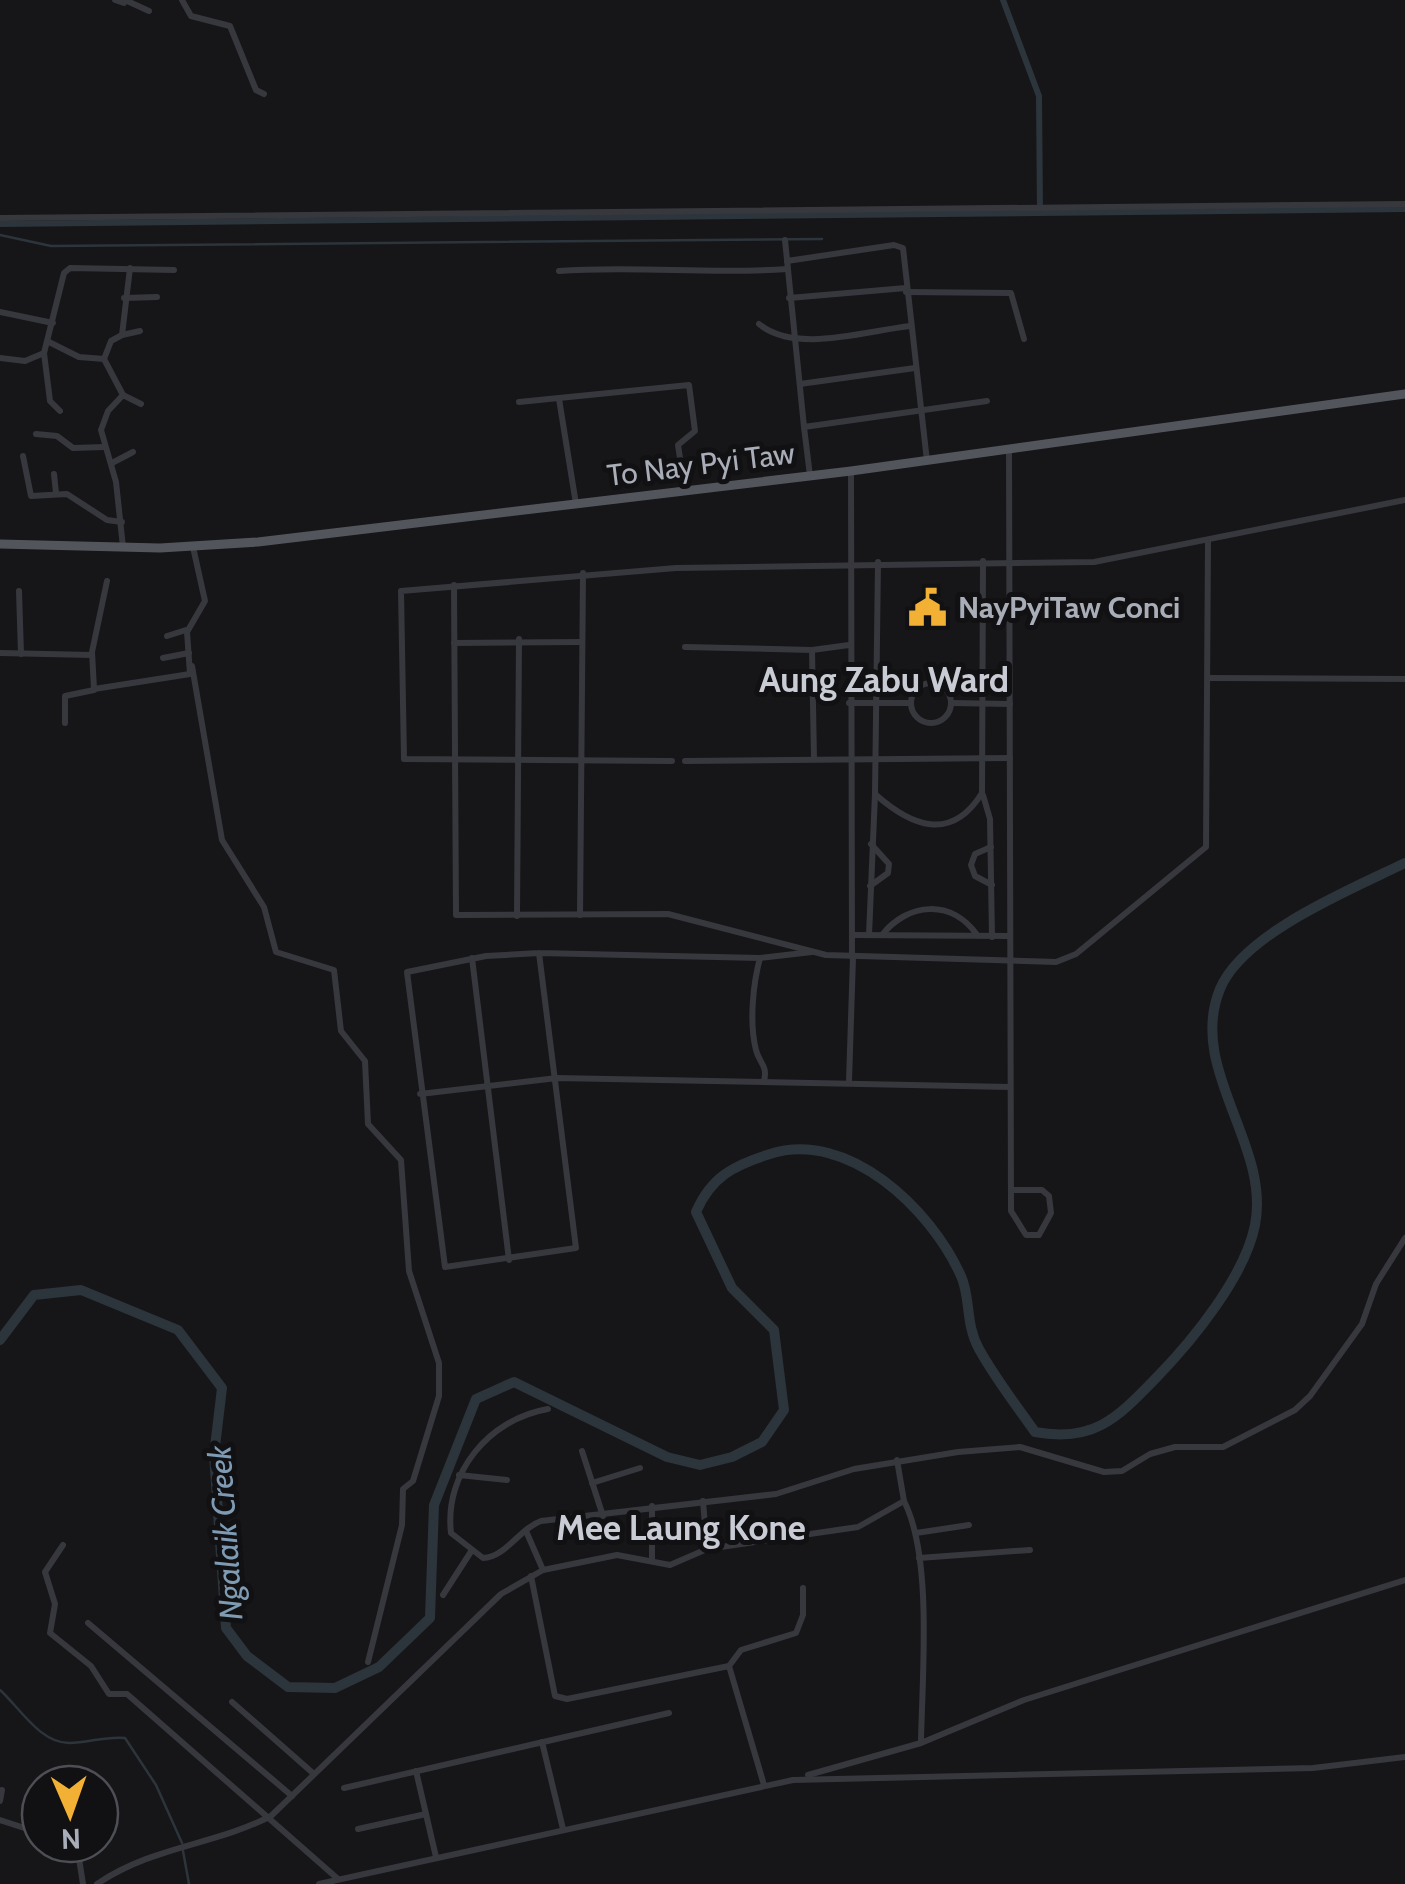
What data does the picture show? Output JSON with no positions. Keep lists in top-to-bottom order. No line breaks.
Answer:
{"streets":{"main road":["To Nay Pyi Taw"]},"districts":["Aung Zabu Ward","Mee Laung Kone"],"water":["Ngalaik Creek"],"places":{"public building":["NayPyiTaw Conci"]},"north":"bottom"}
